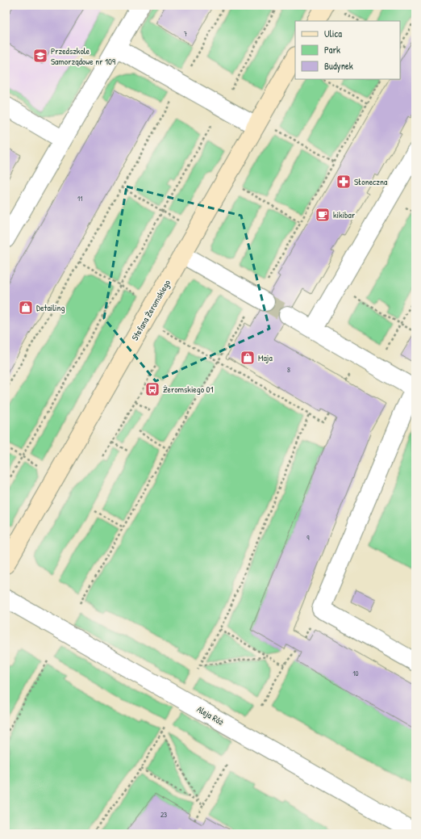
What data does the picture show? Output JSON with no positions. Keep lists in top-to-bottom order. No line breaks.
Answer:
{"streets":{"street":["Stefana Żeromskiego","Aleja Róż"]},"places":{"school or university":["Przedszkole Samorządowe nr 109"],"pharmacy":["Słoneczna"],"cafe":["kikibar"],"shop":["Detailing","Maja"],"bus stop":["Żeromskiego 01"]},"house_numbers":["7","11","8","9","10","23"],"legend":["Ulica","Park","Budynek"]}
